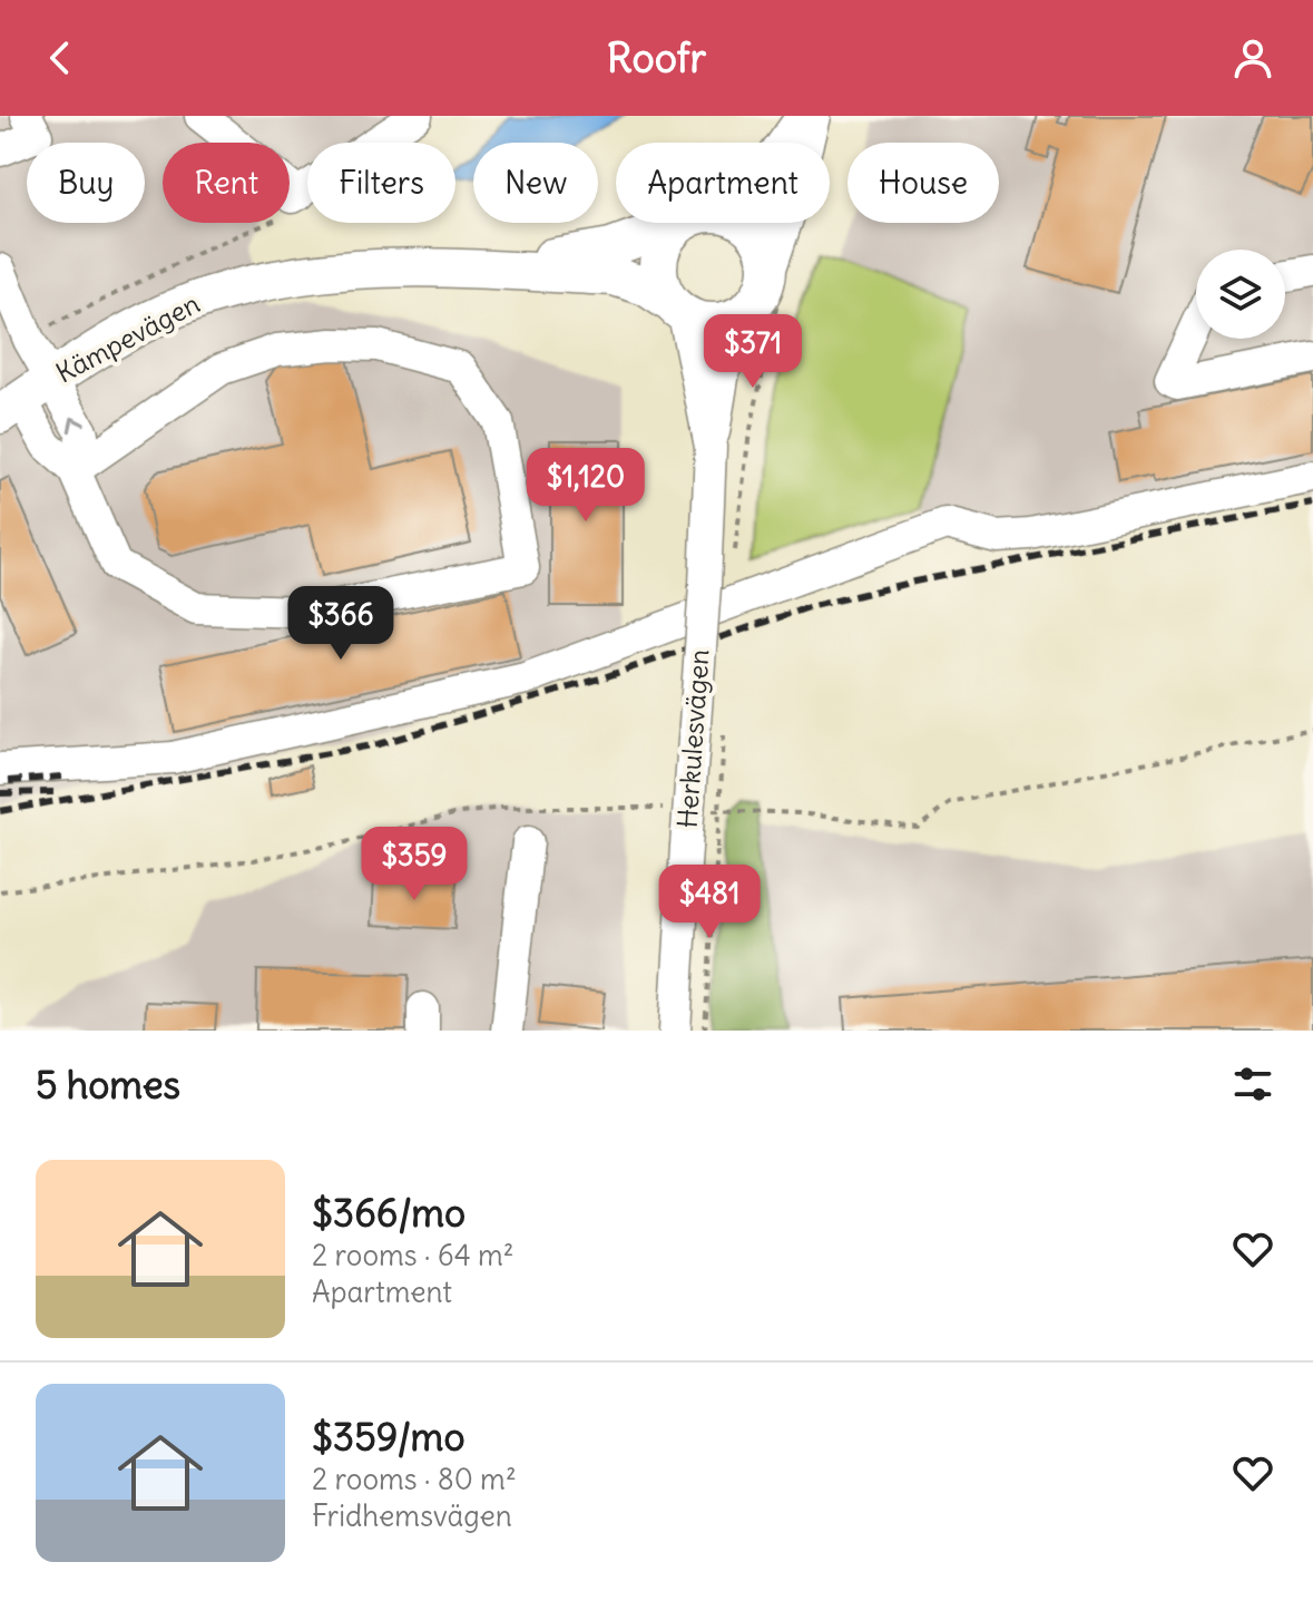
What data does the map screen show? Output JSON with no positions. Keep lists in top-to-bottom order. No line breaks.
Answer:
{"streets":{"main road":["Kämpevägen"],"street":["Herkulesvägen"]},"crossings":[["Kämpevägen","Herkulesvägen"]],"page":{"header":"Roofr","chip":["Buy","Rent","Filters","New","Apartment","House"],"price":["$371","$1,120","$366","$359","$481"],"heading":"5 homes","list":[{"name":"$366/mo","note":"2 rooms · 64 m² · Apartment"},{"name":"$359/mo","note":"2 rooms · 80 m² · Fridhemsvägen"}]}}
